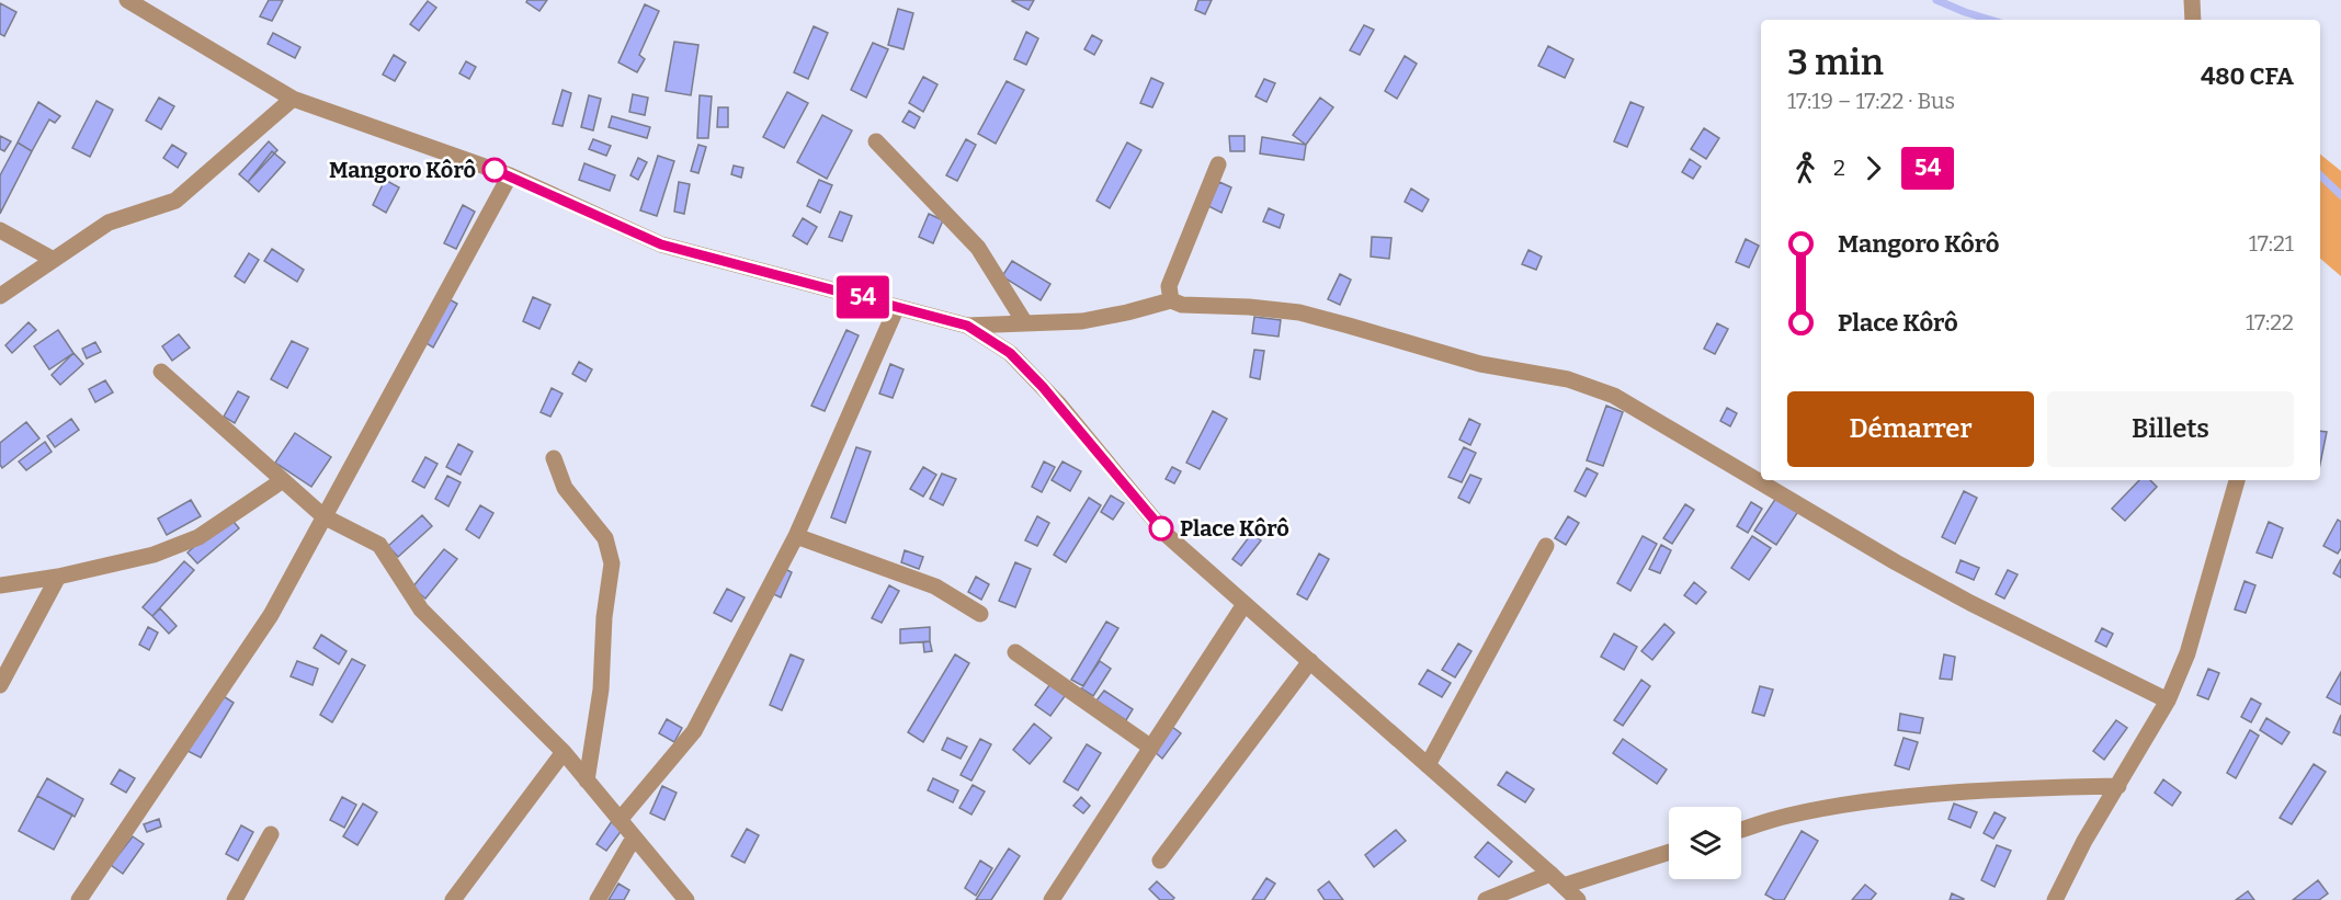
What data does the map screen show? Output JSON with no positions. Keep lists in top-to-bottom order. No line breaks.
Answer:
{"places":["Mangoro Kôrô","Place Kôrô"],"lines":["bus line 54"],"page":{"on_map":"54","heading":["3 min","17:19 – 17:22 · Bus","480 CFA"],"legs":["2","54"],"list":[{"name":"Mangoro Kôrô","value":"17:21"},{"name":"Place Kôrô","value":"17:22"}],"buttons":["Démarrer","Billets"]}}
